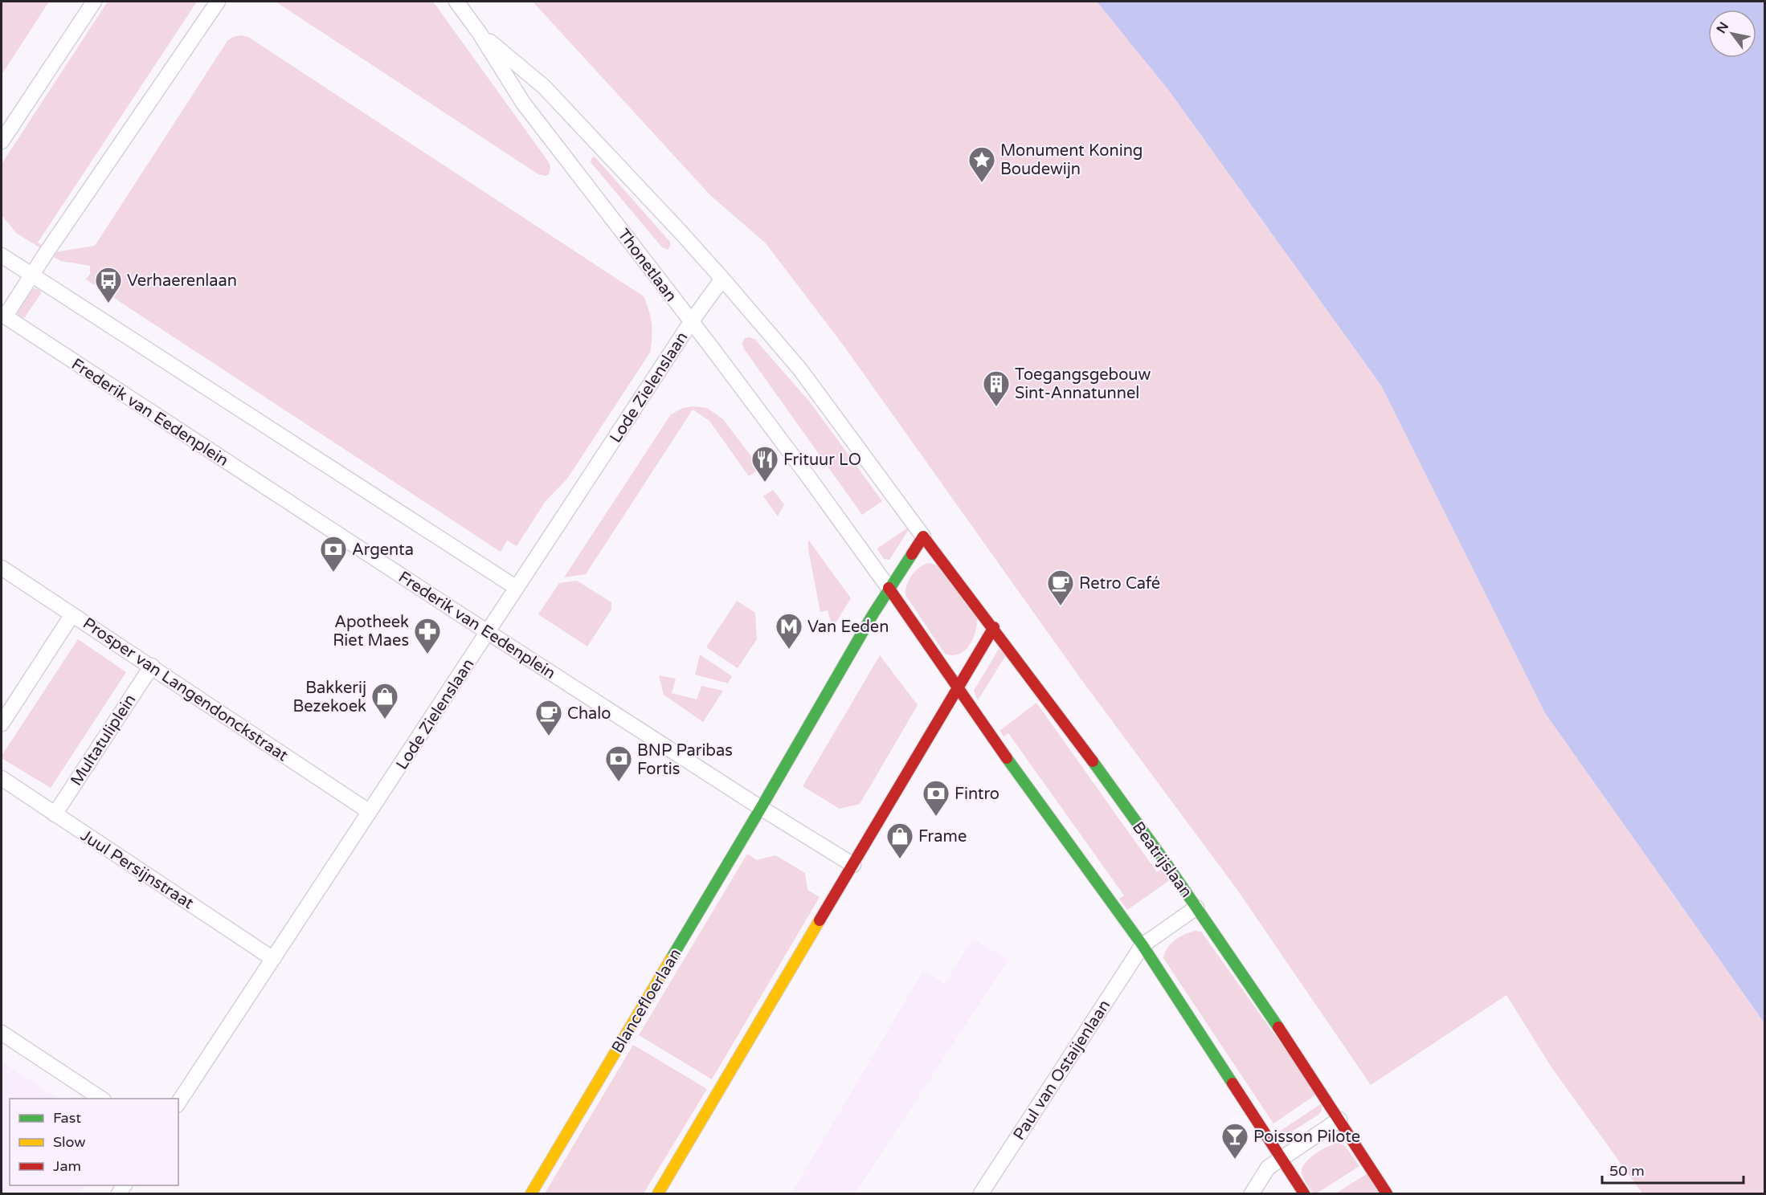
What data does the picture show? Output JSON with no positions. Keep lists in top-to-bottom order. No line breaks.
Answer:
{"streets":{"street":["Thonetlaan","Lode Zielenslaan","Frederik van Eedenplein","Prosper van Langendonckstraat","Multatuliplein","Beatrijslaan","Juul Persijnstraat","Blancefloerlaan","Paul van Ostaijenlaan"]},"crossings":[["Thonetlaan","Lode Zielenslaan"],["Thonetlaan","Beatrijslaan"],["Thonetlaan","Blancefloerlaan"],["Lode Zielenslaan","Frederik van Eedenplein"],["Lode Zielenslaan","Prosper van Langendonckstraat"],["Lode Zielenslaan","Juul Persijnstraat"],["Frederik van Eedenplein","Blancefloerlaan"],["Prosper van Langendonckstraat","Multatuliplein"],["Multatuliplein","Juul Persijnstraat"],["Beatrijslaan","Blancefloerlaan"]],"places":{"place":["Monument Koning Boudewijn"],"bus stop":["Verhaerenlaan"],"building":["Toegangsgebouw Sint-Annatunnel"],"restaurant":["Frituur LO"],"bank":["Argenta","BNP Paribas Fortis","Fintro"],"cafe":["Retro Café","Chalo"],"metro station":["Van Eeden"],"pharmacy":["Apotheek Riet Maes"],"shop":["Bakkerij Bezekoek","Frame"],"bar":["Poisson Pilote"]},"legend":["Fast","Slow","Jam"],"scale_bar":"50 m","north":"top left"}
